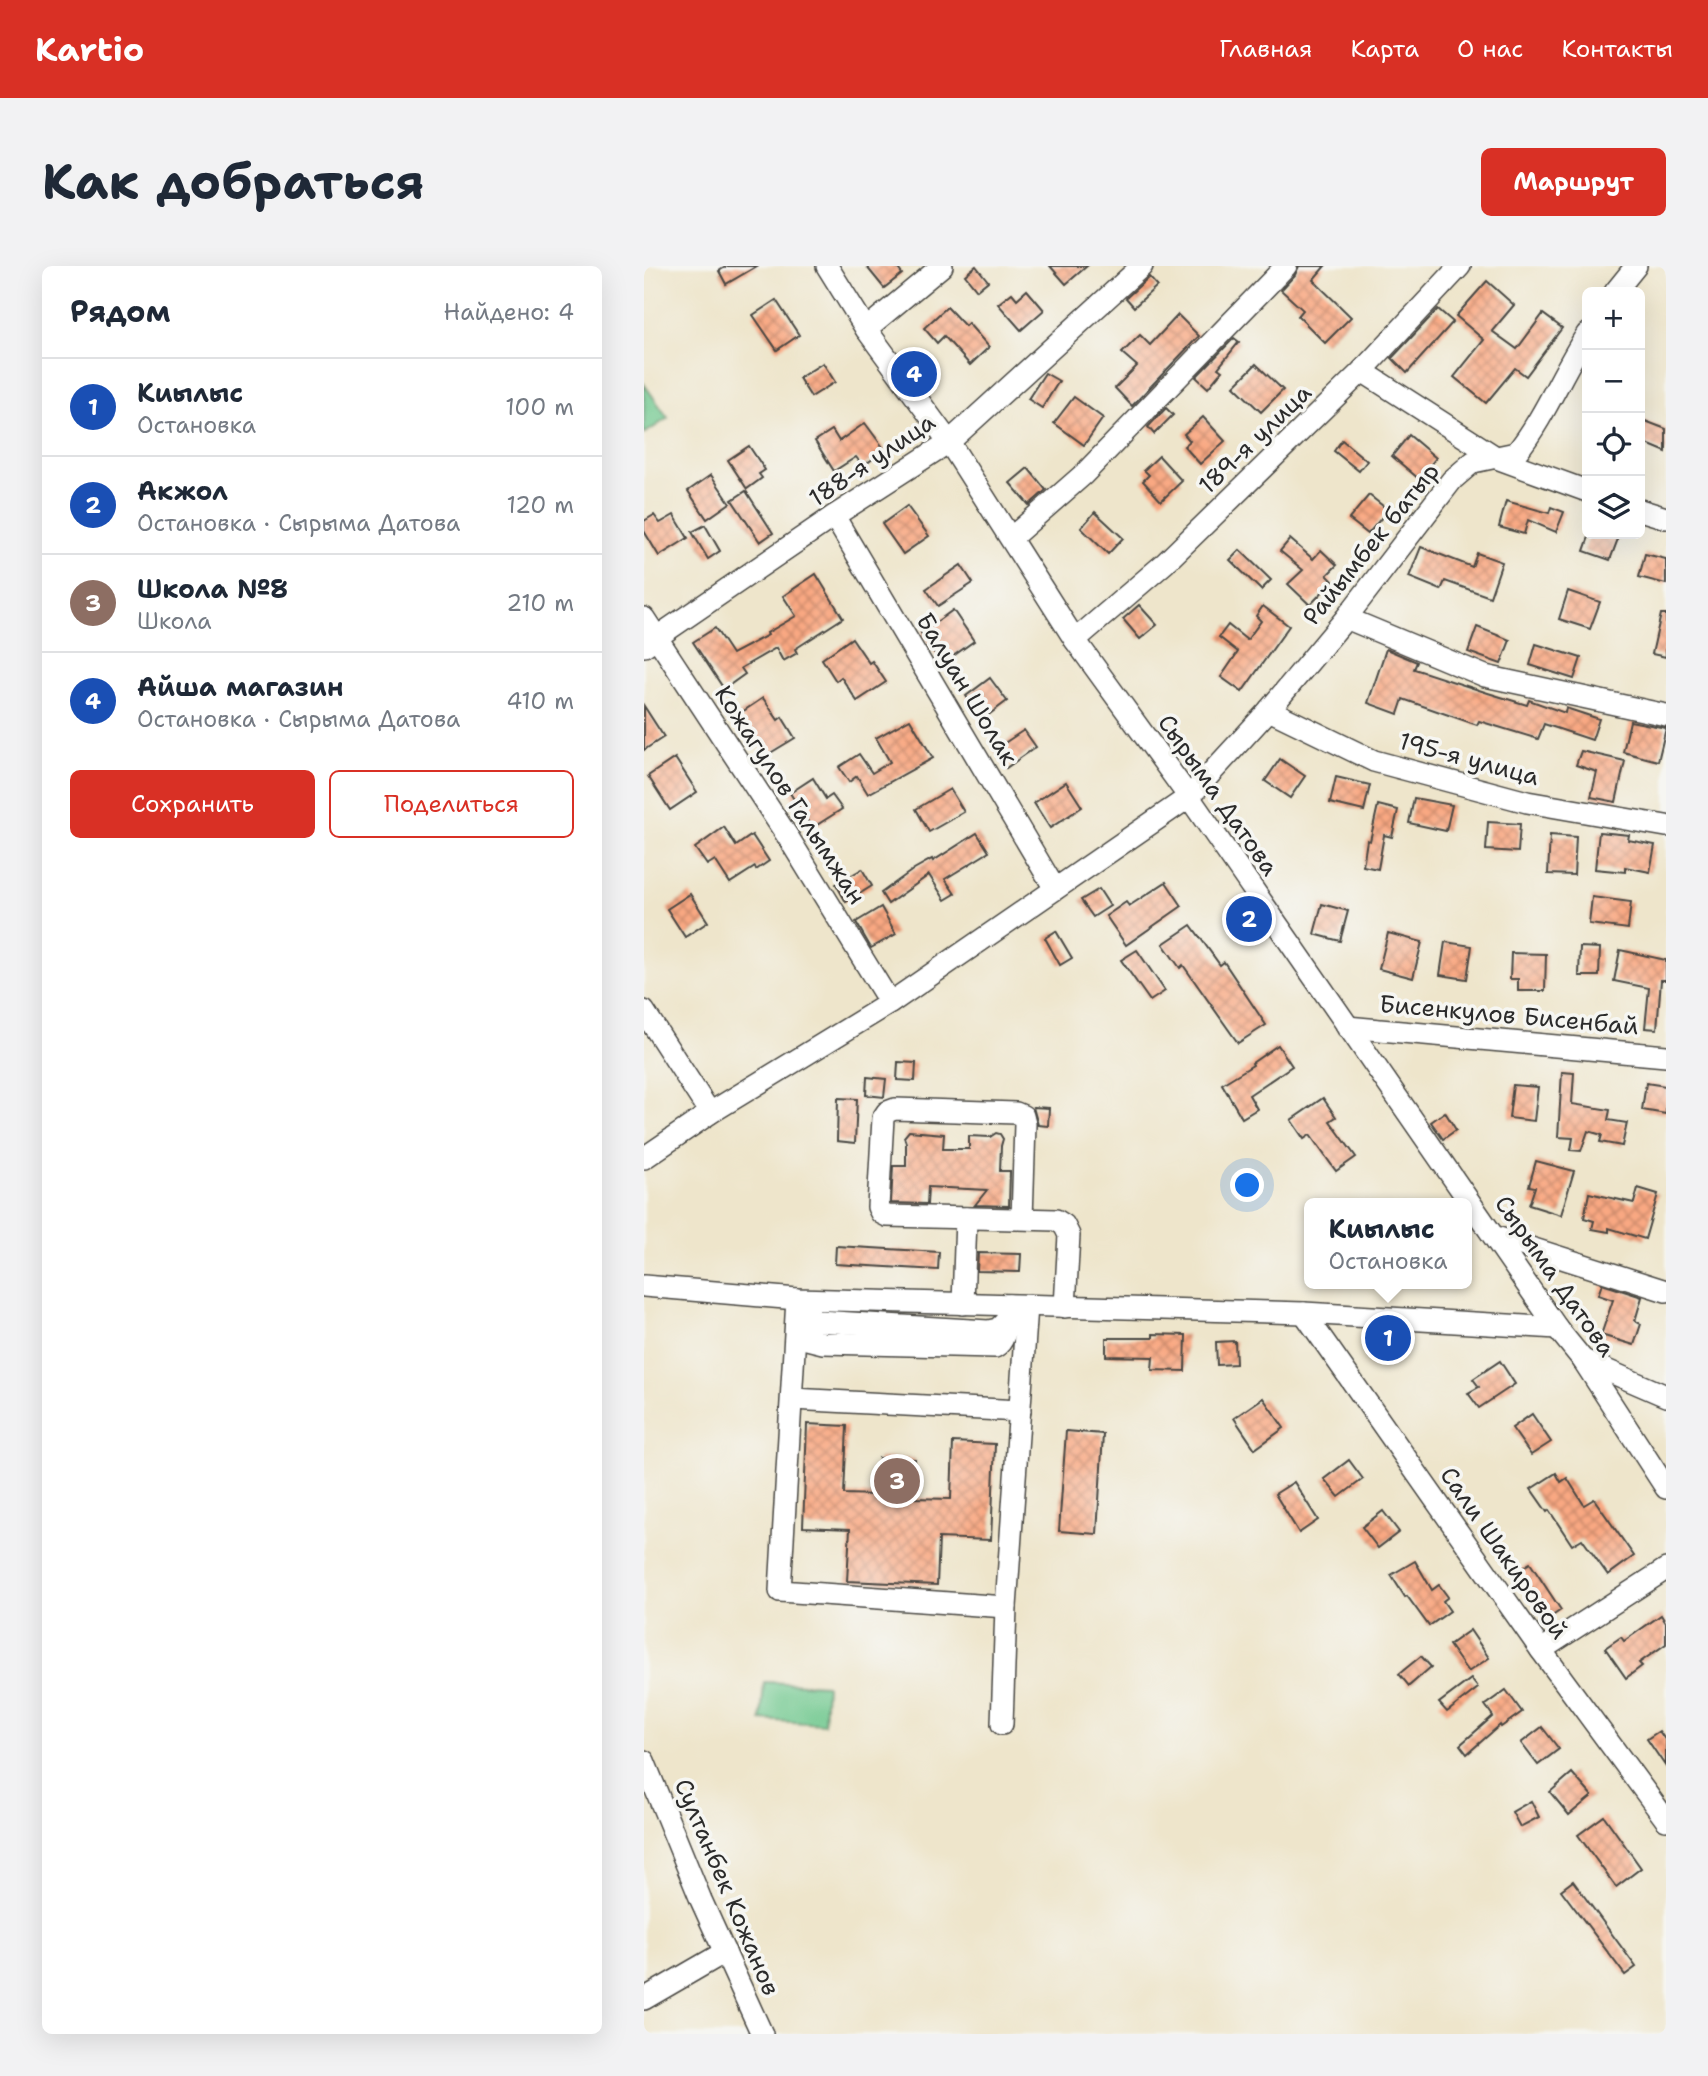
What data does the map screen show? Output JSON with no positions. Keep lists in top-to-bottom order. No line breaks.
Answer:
{"streets":{"street":["189-я улица","188-я улица","Райымбек батыр","Балуан Шолак","195-я улица","Кожагулов Галымжан","Сырыма Датова","Бисенкулов Бисенбай","Сали Шакировой","Султанбек Кожанов"]},"crossings":[["189-я улица","Сырыма Датова"],["188-я улица","Балуан Шолак"],["188-я улица","Кожагулов Галымжан"],["188-я улица","Сырыма Датова"],["Райымбек батыр","Балуан Шолак"],["Райымбек батыр","195-я улица"],["Райымбек батыр","Кожагулов Галымжан"],["Райымбек батыр","Сырыма Датова"],["Сырыма Датова","Бисенкулов Бисенбай"]],"page":{"header":"Kartio","nav":["Главная","Карта","О нас","Контакты"],"buttons":["Маршрут",["Сохранить","Поделиться"]],"title":"Как добраться","heading":["Рядом","Найдено: 4"],"map_buttons":["+","−"],"pins":["4","2","1","3"],"list":[{"mark":"1","name":"Киылыс","note":"Остановка","value":"100 m"},{"mark":"2","name":"Акжол","note":"Остановка · Сырыма Датова","value":"120 m"},{"mark":"3","name":"Школа №8","note":"Школа","value":"210 m"},{"mark":"4","name":"Айша магазин","note":"Остановка · Сырыма Датова","value":"410 m"}],"popup":["Киылыс","Остановка"]}}
